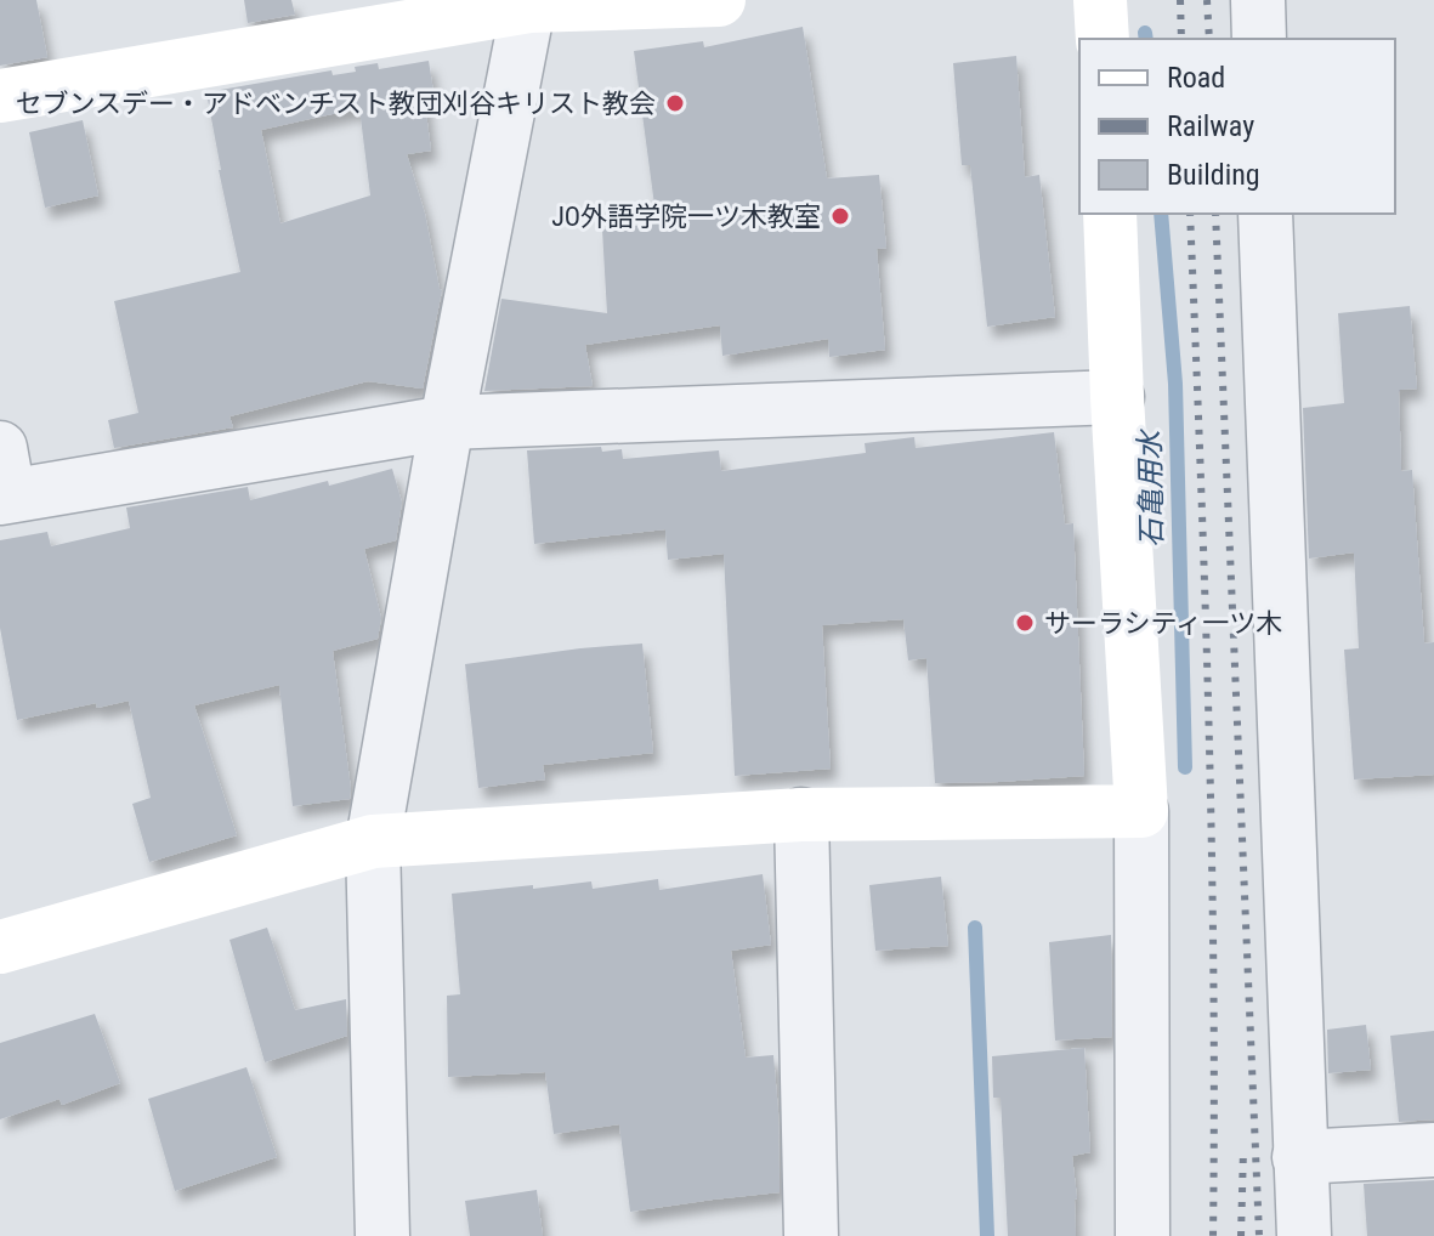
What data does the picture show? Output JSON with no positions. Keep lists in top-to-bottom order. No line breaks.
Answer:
{"water":["石亀用水"],"places":["セブンスデー・アドベンチスト教団刈谷キリスト教会","JO外語学院一ツ木教室","サーラシティ一ツ木"],"legend":["Road","Railway","Building"]}
